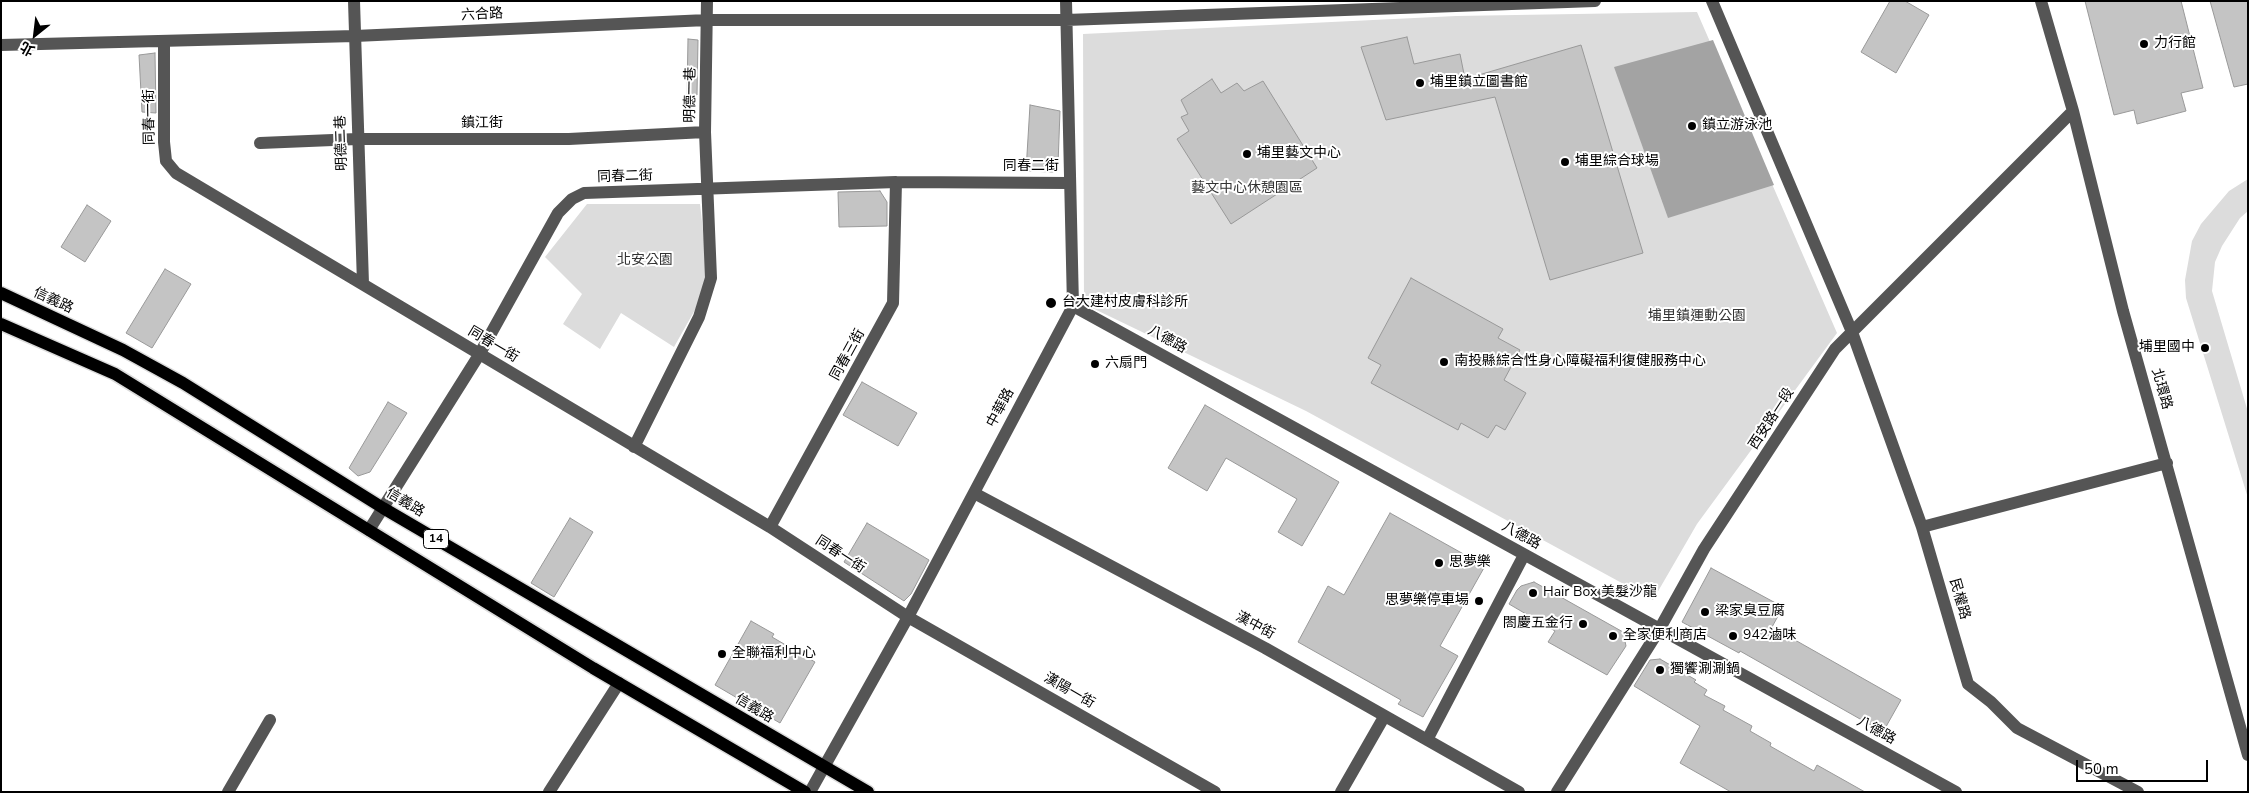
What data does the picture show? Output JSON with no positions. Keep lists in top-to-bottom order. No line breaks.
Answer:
{"streets":{"main road":["信義路","14"],"street":["六合路","明德一巷","同春一街","鎮江街","明德二巷","同春二街","八德路","同春三街","北環路","中華路","西安路一段","民權路","漢中街","漢陽一街"]},"crossings":[["六合路","明德一巷"],["六合路","同春一街"],["六合路","明德二巷"],["六合路","中華路"],["明德一巷","同春一街"],["明德一巷","鎮江街"],["明德一巷","同春二街"],["同春一街","明德二巷"],["同春一街","同春二街"],["同春一街","同春三街"],["同春一街","中華路"],["同春一街","漢陽一街"],["鎮江街","明德二巷"],["同春二街","信義路"],["同春二街","同春三街"],["同春二街","中華路"],["同春二街","14"],["信義路","中華路"],["八德路","中華路"],["八德路","西安路一段"],["北環路","西安路一段"],["中華路","漢中街"],["中華路","漢陽一街"],["西安路一段","民權路"]],"parks":["藝文中心休憩園區","北安公園","埔里鎮運動公園"],"places":["力行館","埔里鎮立圖書館","鎮立游泳池","埔里藝文中心","埔里綜合球場","台大建村皮膚科診所","埔里國中","南投縣綜合性身心障礙福利復健服務中心","六扇門","思夢樂","Hair Box 美髮沙龍","思夢樂停車場","梁家臭豆腐","閤慶五金行","全家便利商店","942滷味","全聯福利中心","獨饗涮涮鍋"],"scale_bar":"50 m","north":"bottom left"}
